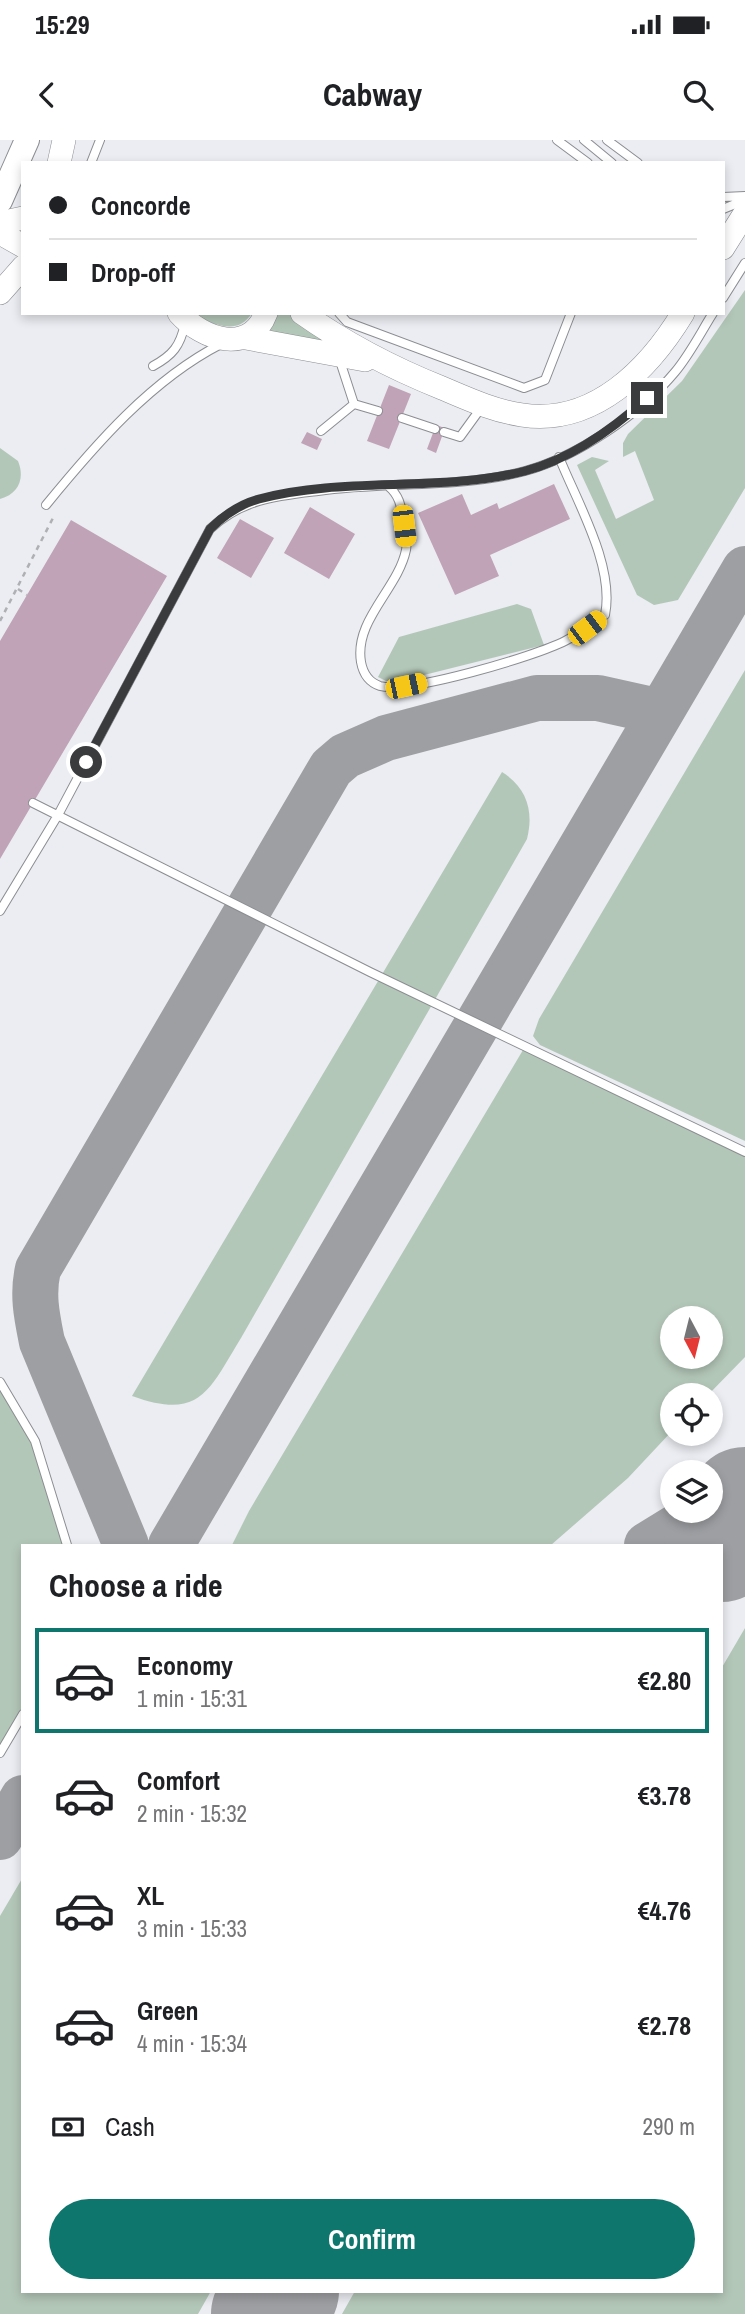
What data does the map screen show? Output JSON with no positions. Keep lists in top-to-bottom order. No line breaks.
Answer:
{"north":"bottom","page":{"status":"15:29","header":"Cabway","banner":["Concorde","Drop-off"],"heading":"Choose a ride","list":[{"name":"Economy","note":"1 min · 15:31","value":"€2.80"},{"name":"Comfort","note":"2 min · 15:32","value":"€3.78"},{"name":"XL","note":"3 min · 15:33","value":"€4.76"},{"name":"Green","note":"4 min · 15:34","value":"€2.78"}],"pay":["Cash","290 m"],"buttons":"Confirm"}}
